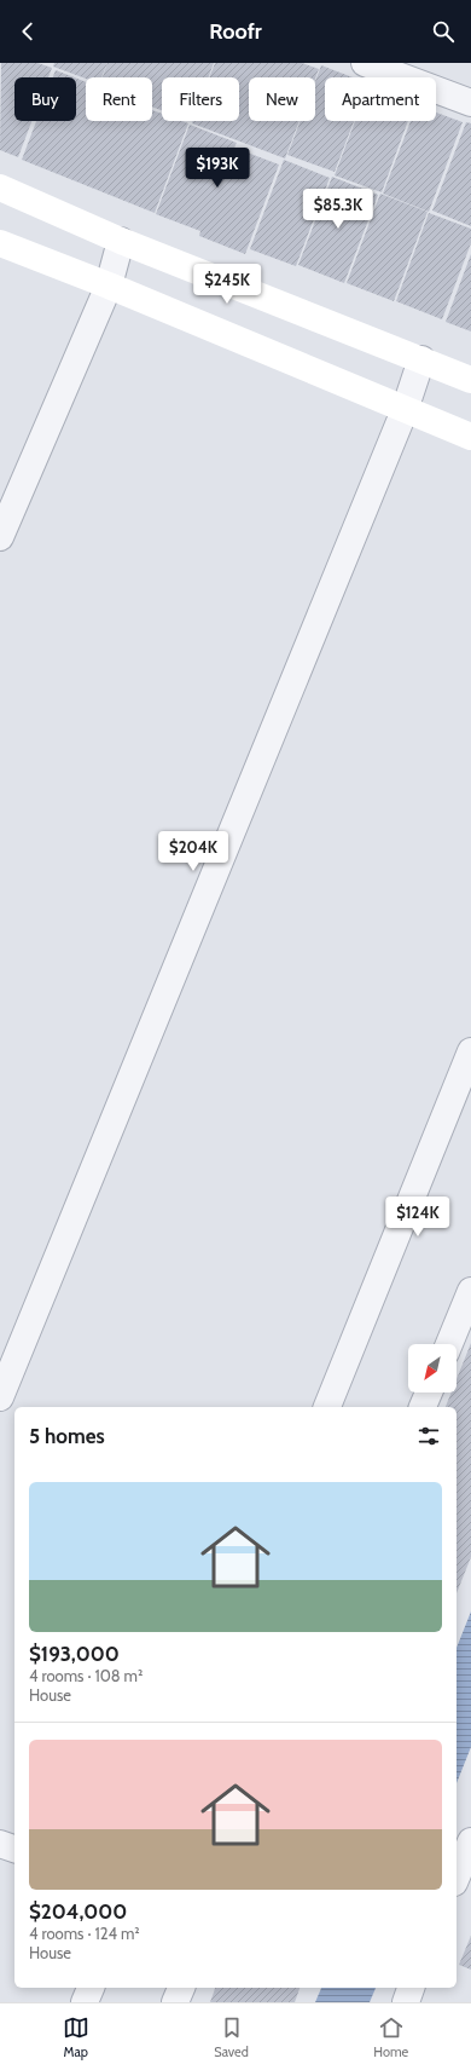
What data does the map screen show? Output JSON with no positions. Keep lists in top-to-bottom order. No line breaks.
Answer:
{"north":"bottom left","page":{"header":"Roofr","chip":["Buy","Rent","Filters","New","Apartment"],"price":["$193K","$85.3K","$245K","$204K","$124K"],"heading":"5 homes","list":[{"name":"$193,000","note":"4 rooms · 108 m² · House"},{"name":"$204,000","note":"4 rooms · 124 m² · House"}],"tabs":["Map","Saved","Home"]}}
